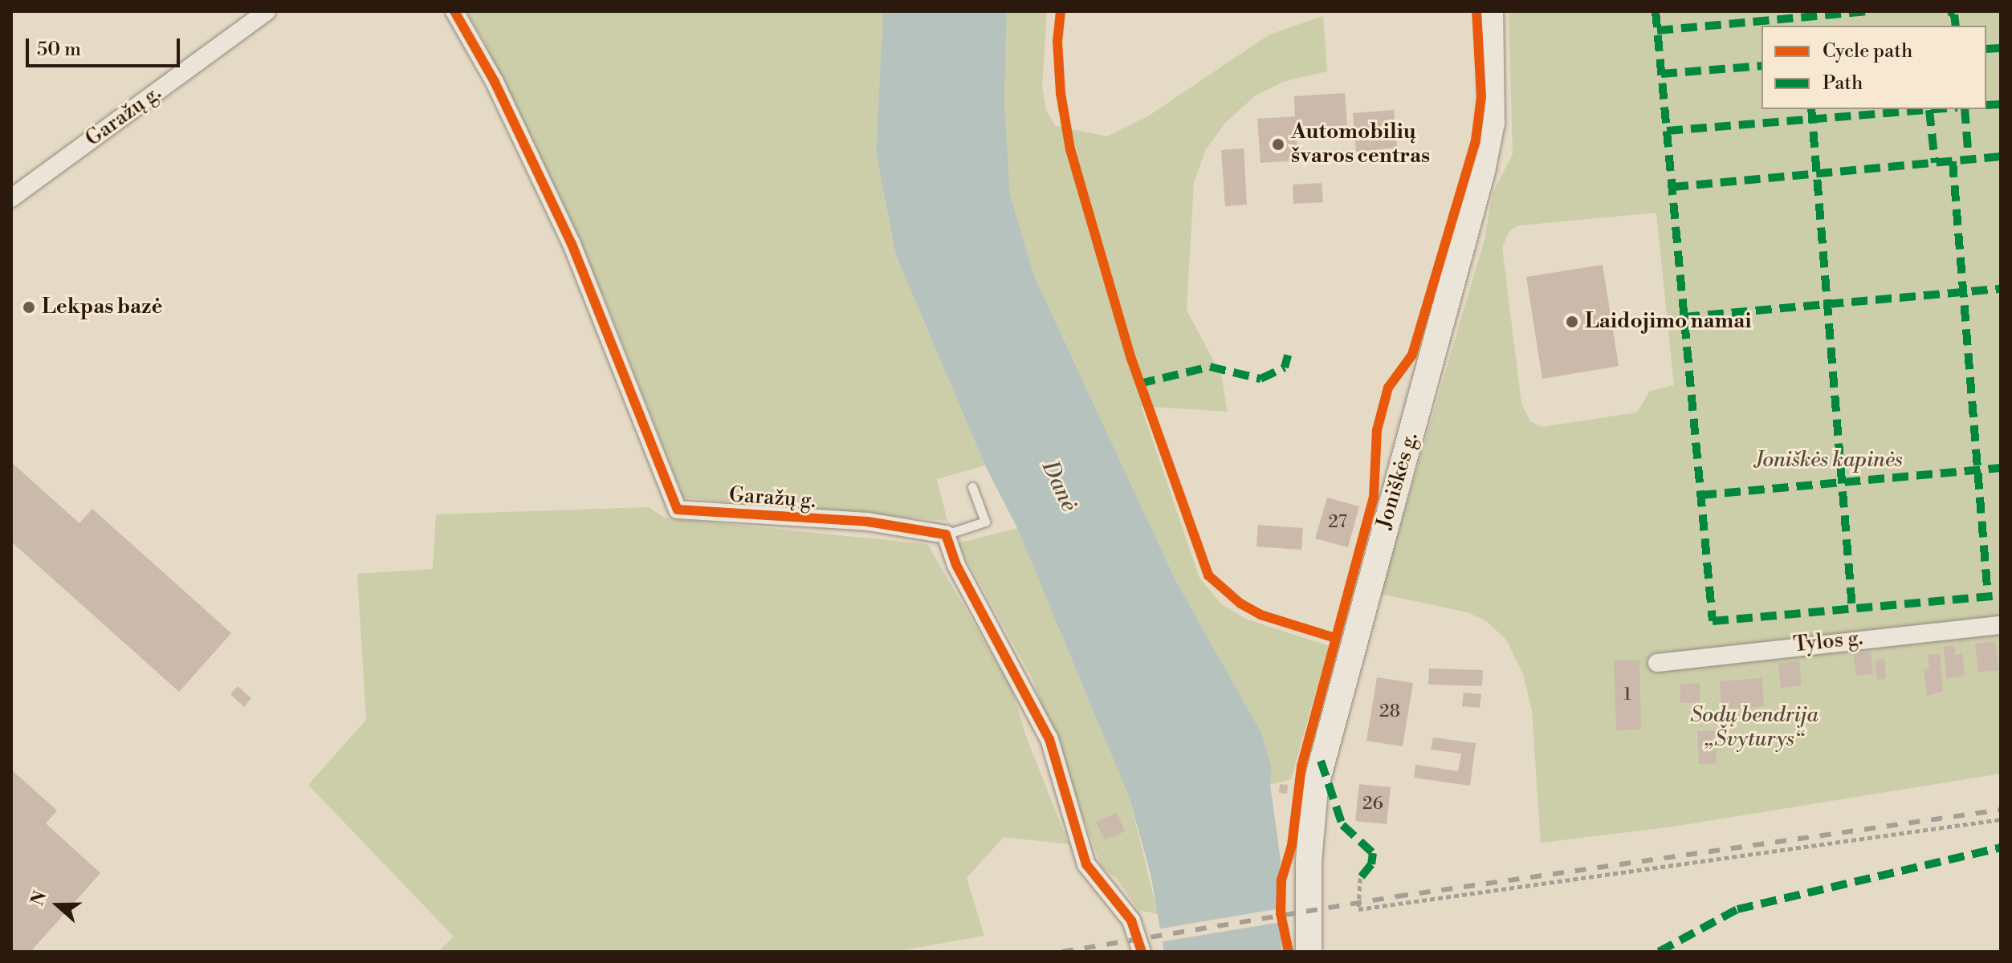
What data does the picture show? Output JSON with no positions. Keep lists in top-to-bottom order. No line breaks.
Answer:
{"streets":{"main road":["Joniškės g."],"street":["Garažų g.","Tylos g."]},"water":["Danė"],"parks":["Joniškės kapinės","Sodų bendrija „Švyturys“"],"places":["Automobilių švaros centras","Lekpas bazė","Laidojimo namai"],"house_numbers":["27","1","28","26"],"legend":["Cycle path","Path"],"scale_bar":"50 m","north":"left"}
